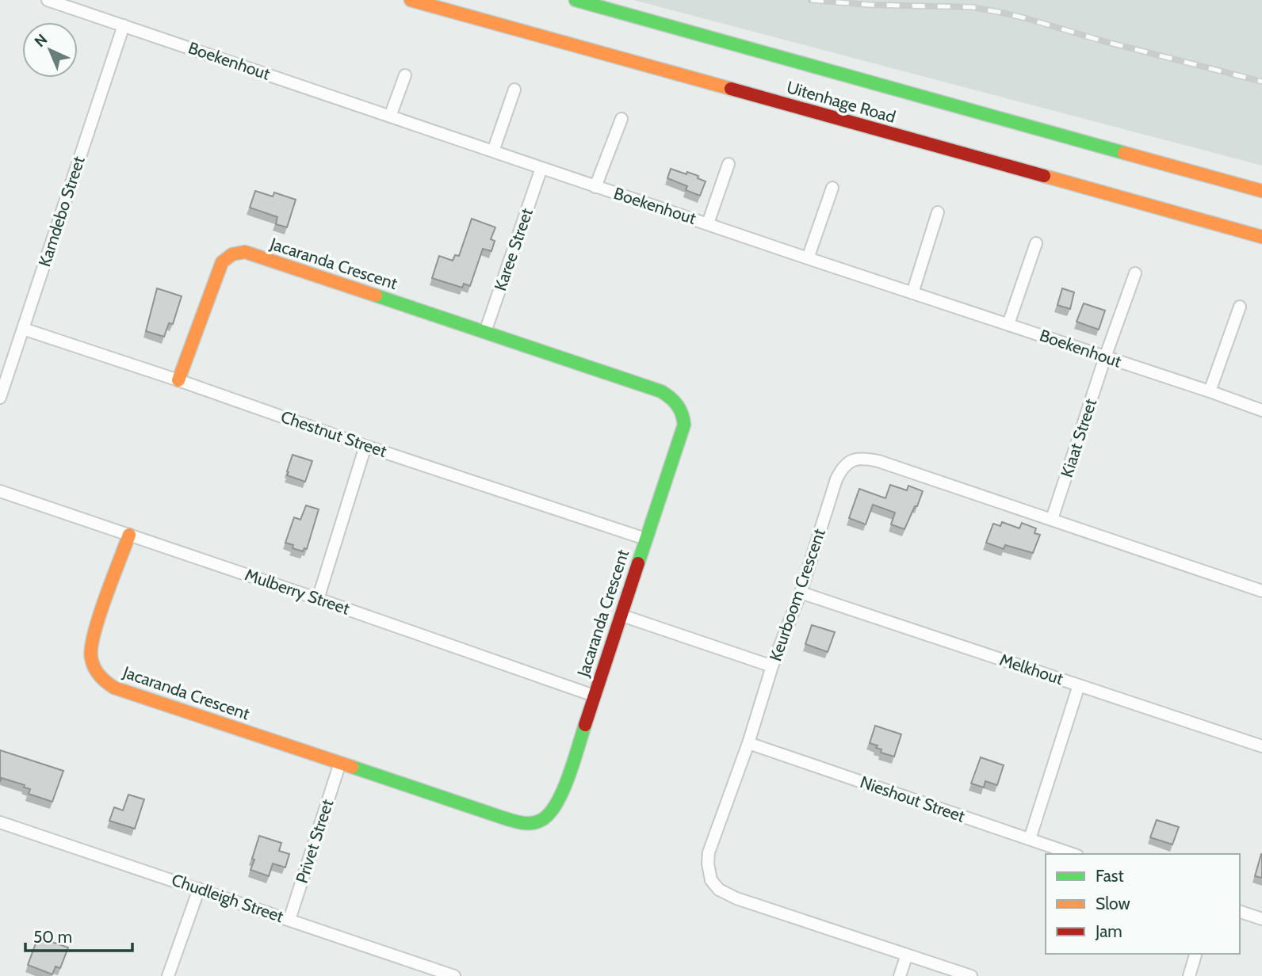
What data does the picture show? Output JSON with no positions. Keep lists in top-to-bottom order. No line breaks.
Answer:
{"streets":{"street":["Boekenhout","Uitenhage Road","Kamdebo Street","Karee Street","Jacaranda Crescent","Chestnut Street","Kiaat Street","Mulberry Street","Keurboom Crescent","Melkhout","Nieshout Street","Privet Street","Chudleigh Street"]},"crossings":[["Boekenhout","Kamdebo Street"],["Boekenhout","Karee Street"],["Boekenhout","Kiaat Street"],["Kamdebo Street","Chestnut Street"],["Karee Street","Jacaranda Crescent"],["Jacaranda Crescent","Chestnut Street"],["Jacaranda Crescent","Mulberry Street"],["Jacaranda Crescent","Privet Street"],["Kiaat Street","Keurboom Crescent"],["Keurboom Crescent","Melkhout"],["Keurboom Crescent","Nieshout Street"],["Privet Street","Chudleigh Street"]],"legend":["Fast","Slow","Jam"],"scale_bar":"50 m","north":"top left"}
